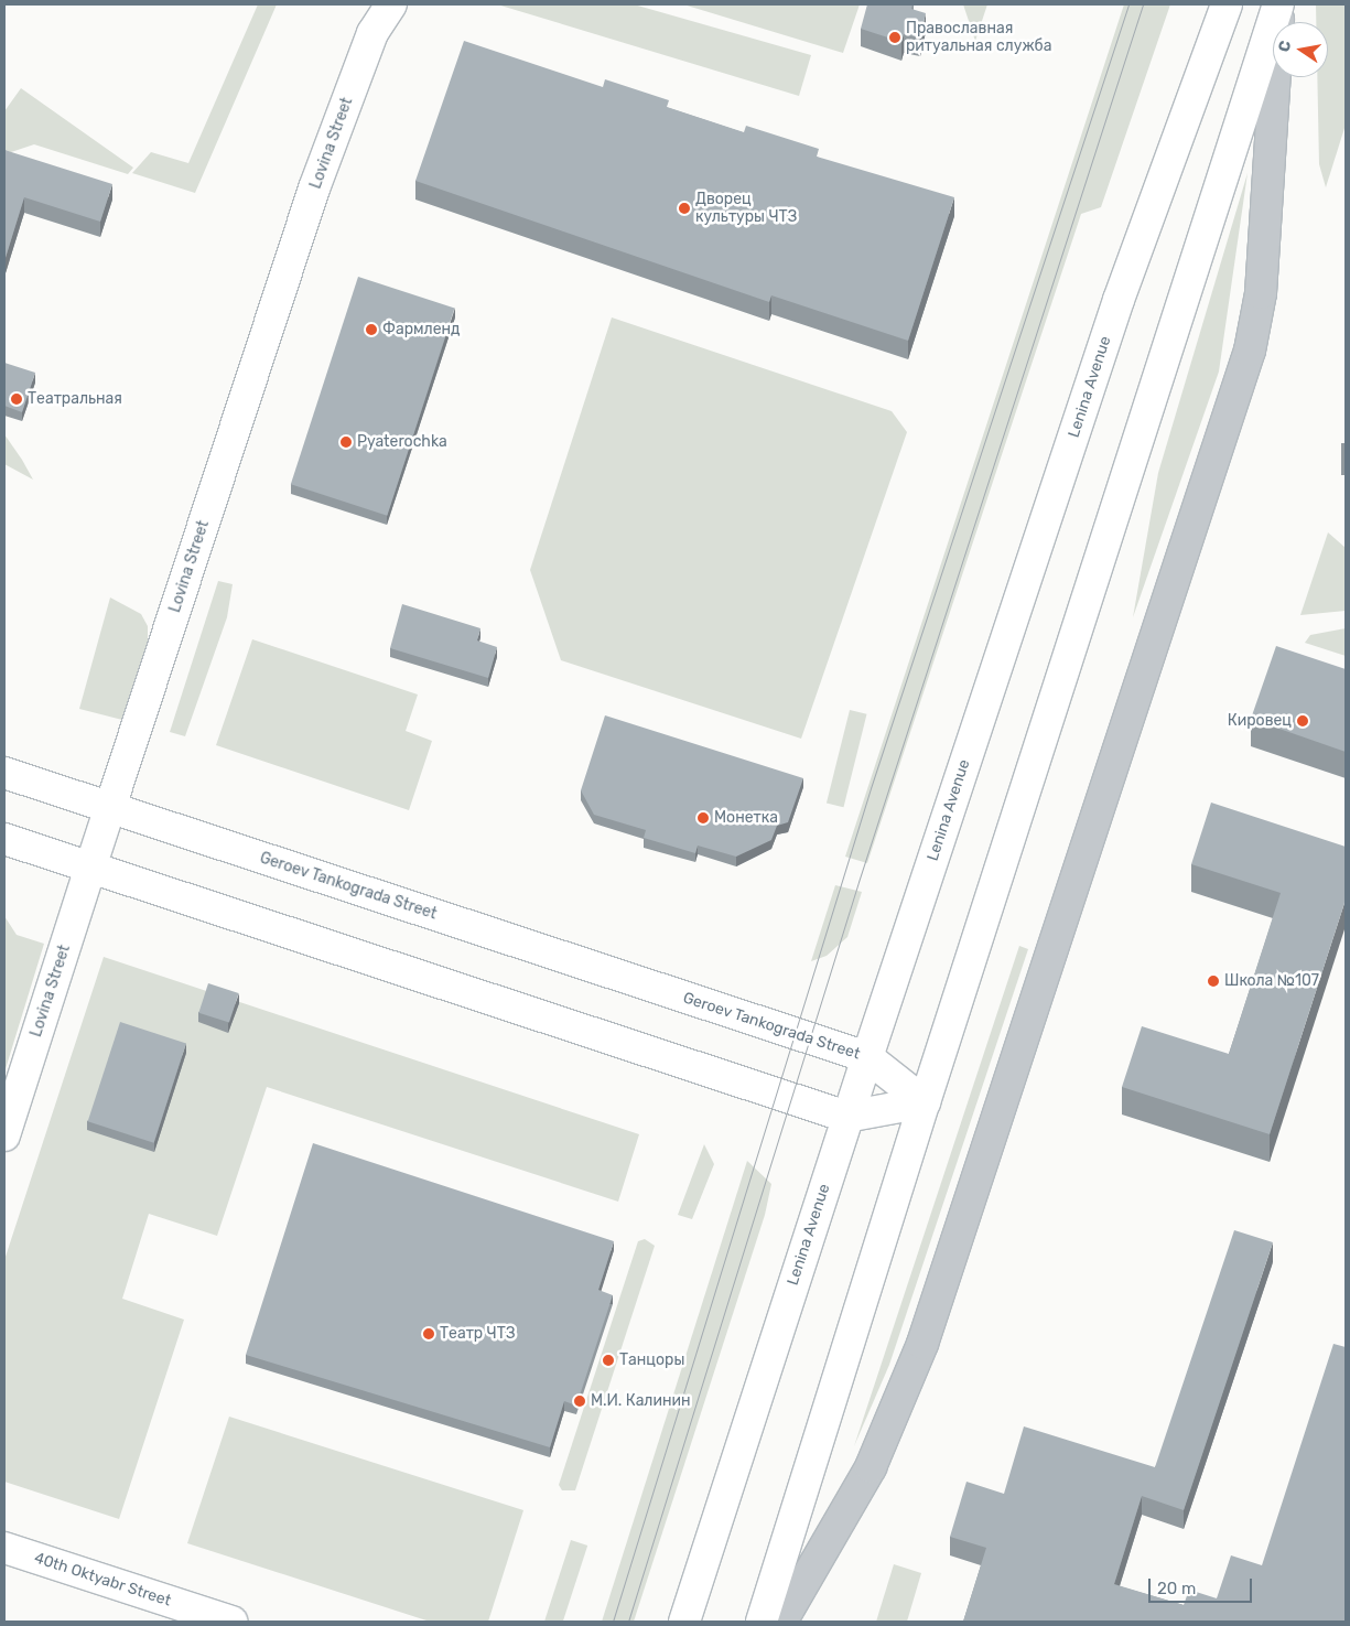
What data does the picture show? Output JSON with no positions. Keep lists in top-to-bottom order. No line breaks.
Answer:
{"streets":{"main road":["Lovina Street","Lenina Avenue","Geroev Tankograda Street","40th Oktyabr Street"]},"crossings":[["Lovina Street","Geroev Tankograda Street"],["Lenina Avenue","Geroev Tankograda Street"]],"places":["Православная ритуальная служба","Дворец культуры ЧТЗ","Фармленд","Театральная","Pyaterochka","Кировец","Монетка","Школа №107","Театр ЧТЗ","Танцоры","М.И. Калинин"],"scale_bar":"20 m","north":"left"}
